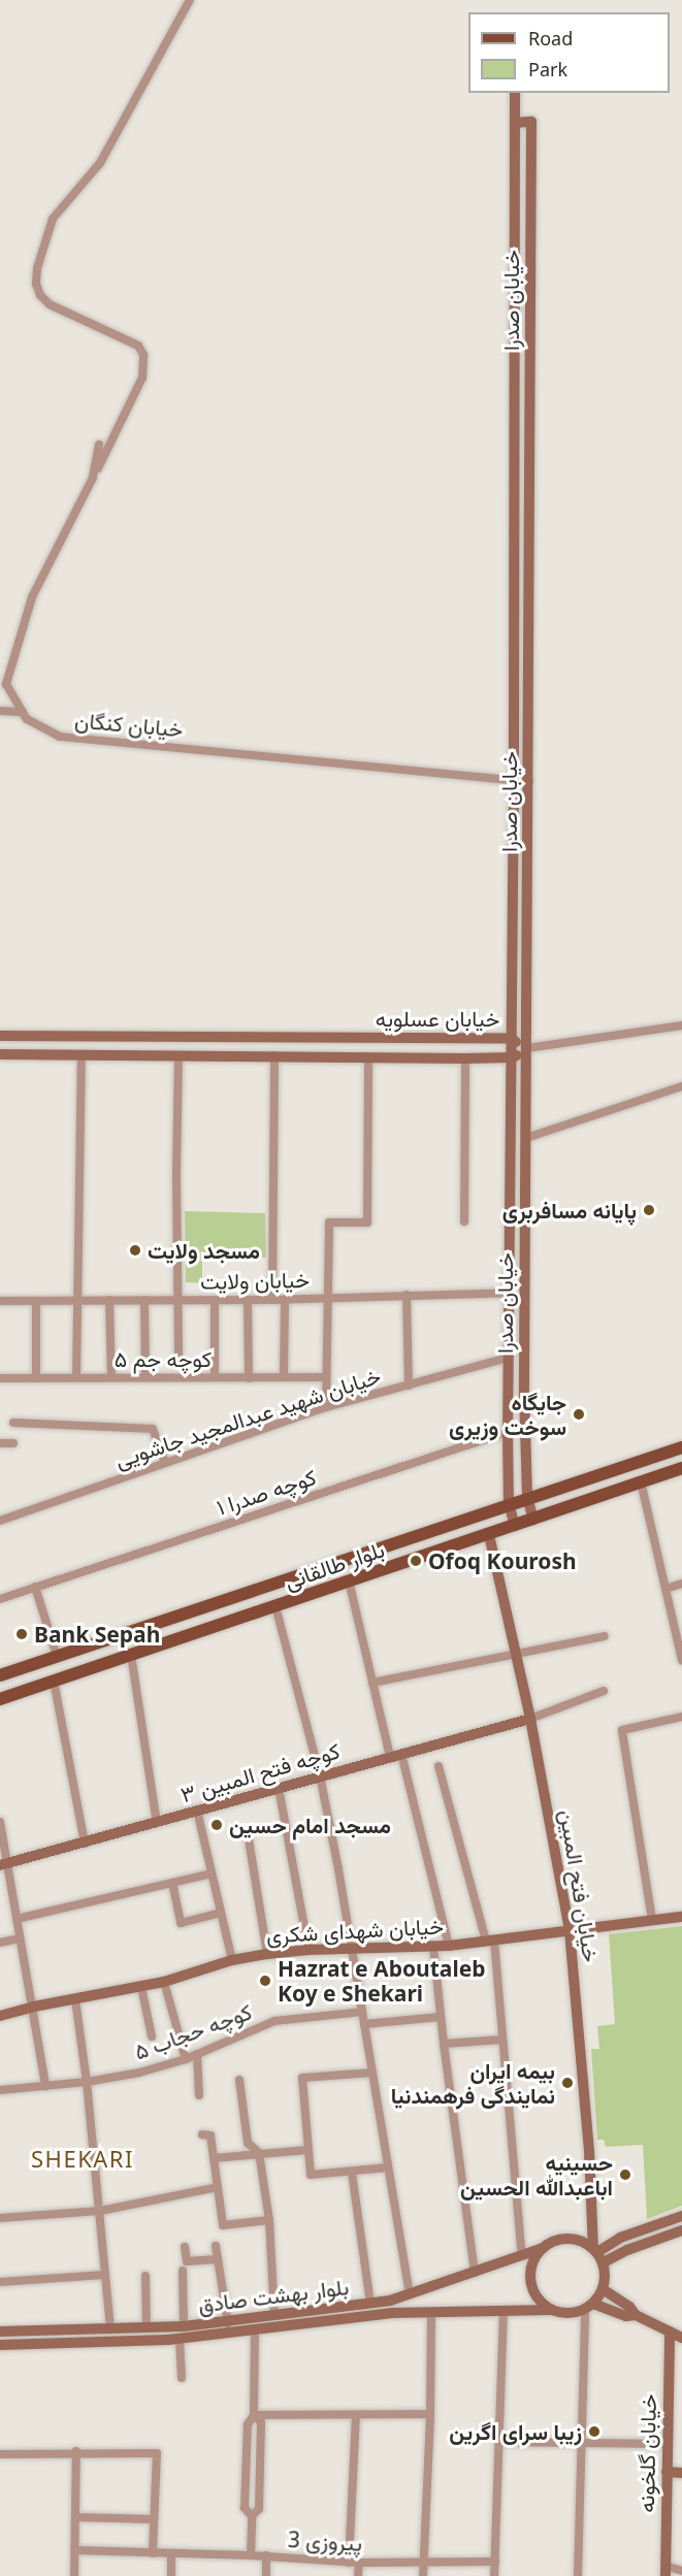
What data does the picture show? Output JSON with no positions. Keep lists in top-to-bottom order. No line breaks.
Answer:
{"streets":{"main road":["بلوار طالقانی"],"street":["خیابان صدرا","خیابان کنگان","خیابان عسلویه","خیابان ولایت","کوچه جم ۵","خیابان شهید عبدالمجید جاشویی","کوچه صدرا ۱","کوچه فتح المبین ۳","خیابان فتح المبین","خیابان شهدای شکری","کوچه حجاب ۵","بلوار بهشت صادق","خیابان گلخونه","پیروزی 3"]},"crossings":[["خیابان صدرا","خیابان کنگان"],["خیابان صدرا","خیابان عسلویه"],["خیابان صدرا","خیابان ولایت"],["خیابان صدرا","خیابان شهید عبدالمجید جاشویی"],["خیابان صدرا","کوچه صدرا ۱"],["خیابان صدرا","بلوار طالقانی"],["بلوار طالقانی","خیابان فتح المبین"],["کوچه فتح المبین ۳","خیابان فتح المبین"],["خیابان فتح المبین","خیابان شهدای شکری"],["خیابان فتح المبین","بلوار بهشت صادق"]],"districts":["SHEKARI"],"places":["پایانه مسافربری","مسجد ولایت","جایگاه سوخت وزیری","Ofoq Kourosh","Bank Sepah","مسجد امام حسین","Hazrat e Aboutaleb Koy e Shekari","بیمه ایران نمایندگی فرهمندنیا","حسینیه اباعبدالله الحسین","زیبا سرای اگرین"],"legend":["Road","Park"]}
